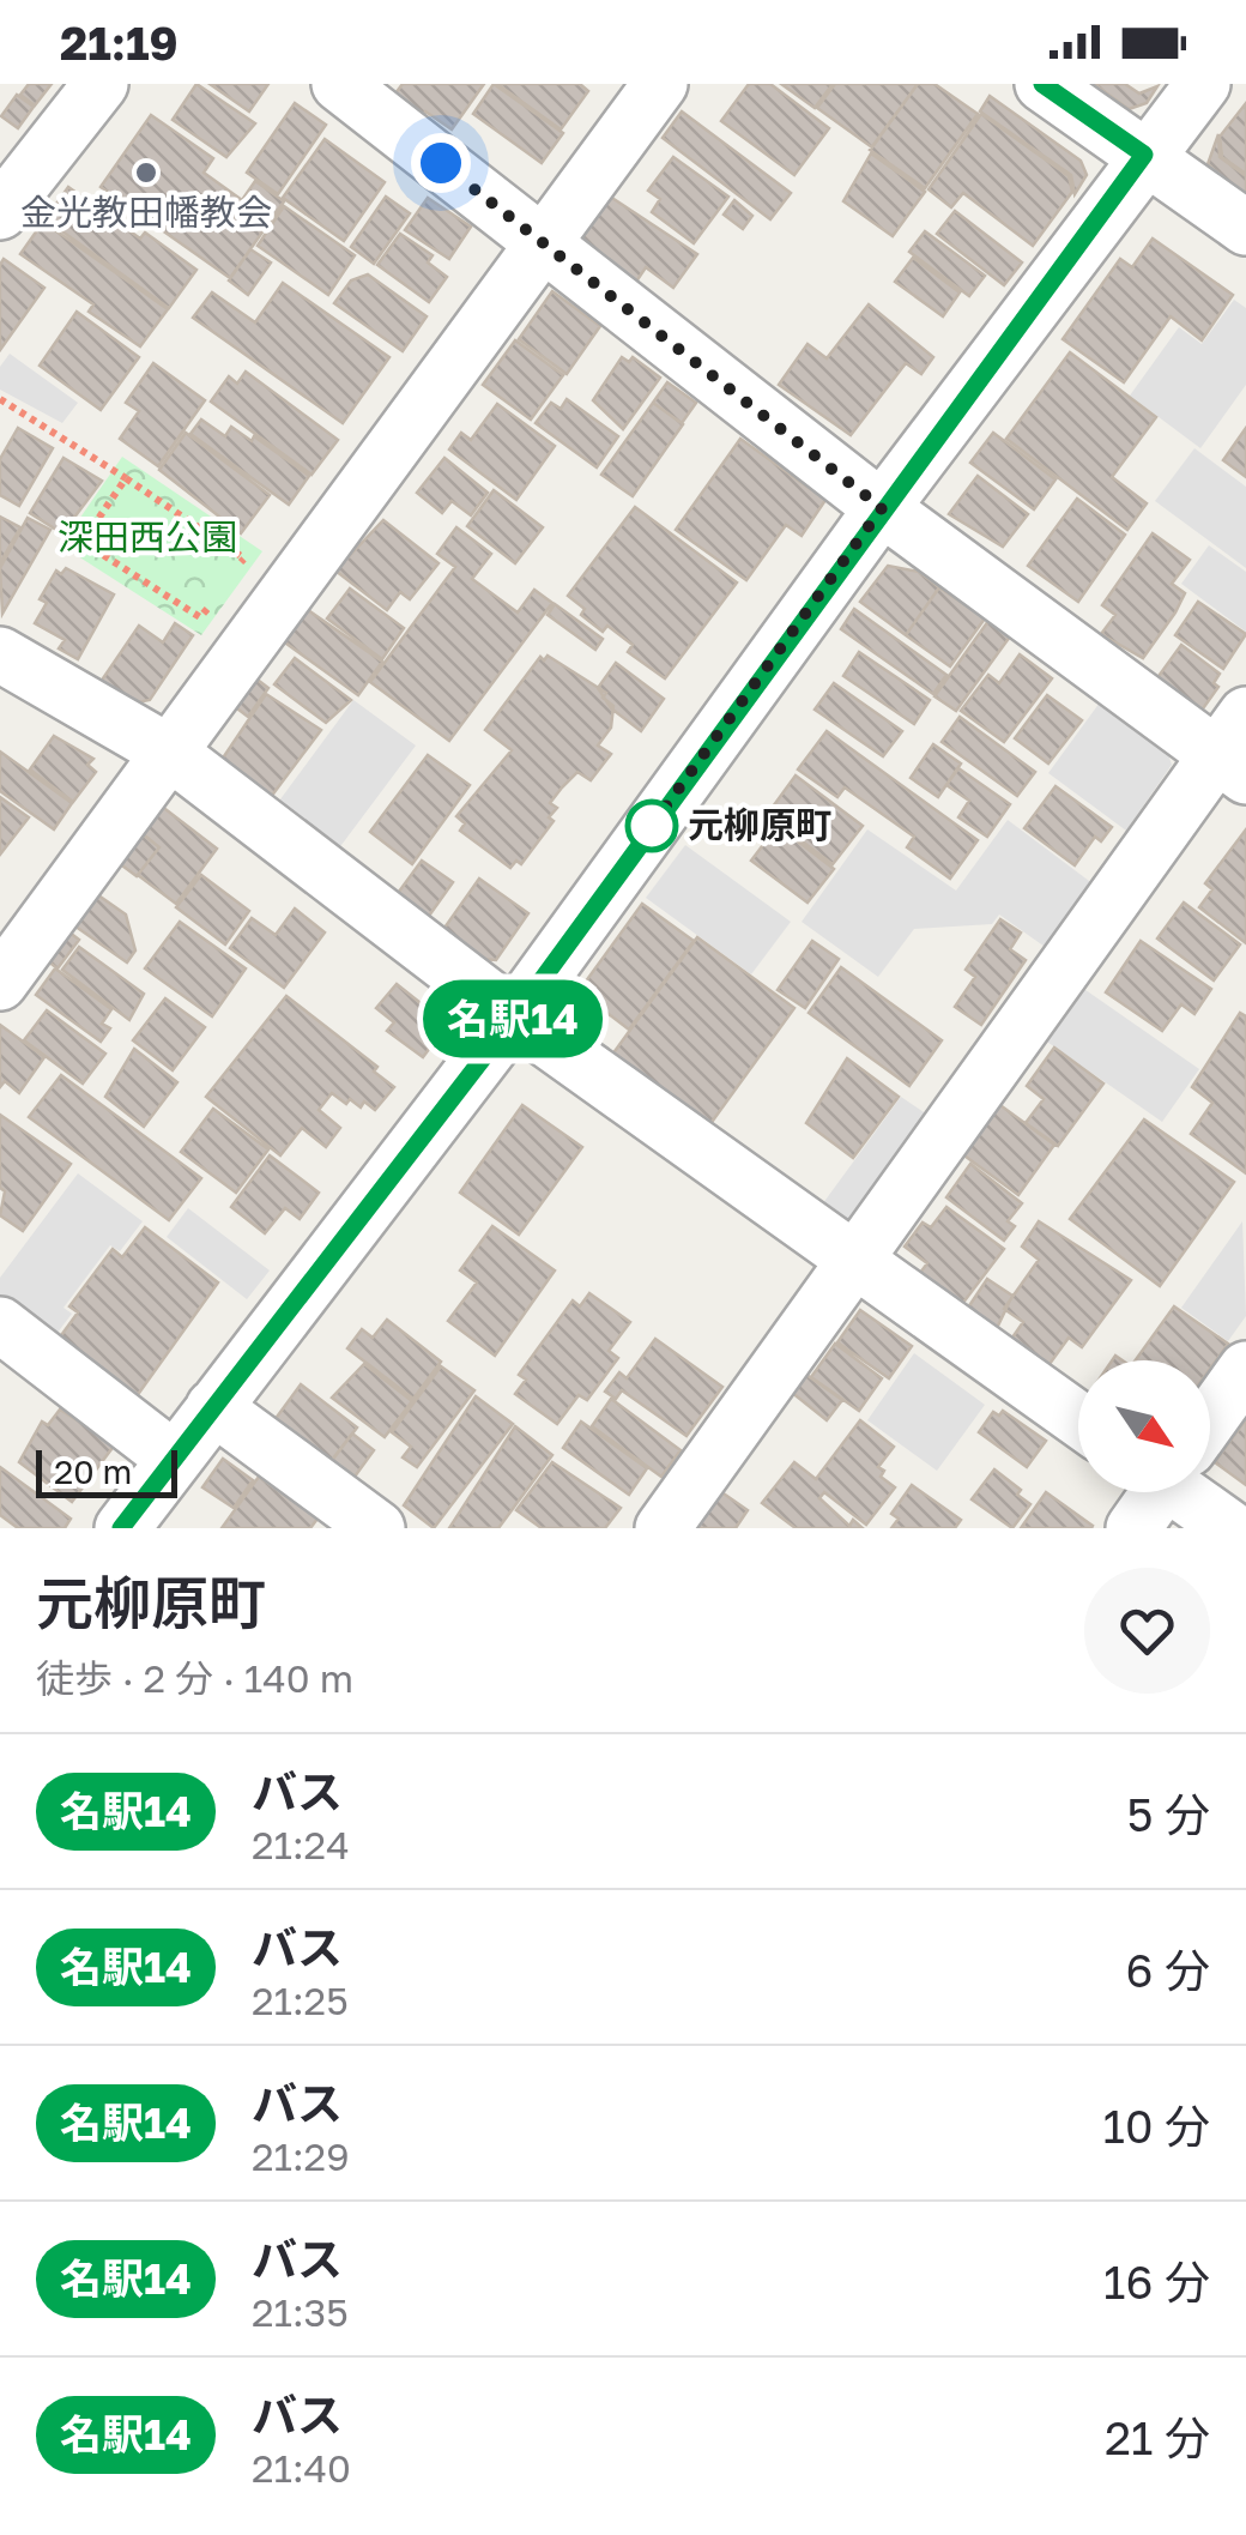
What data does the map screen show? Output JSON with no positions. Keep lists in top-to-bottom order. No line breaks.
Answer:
{"parks":["深田西公園"],"places":["金光教田幡教会","元柳原町"],"lines":["bus line 名駅14"],"scale_bar":"20 m","north":"bottom right","page":{"status":"21:19","on_map":"名駅14","scale":"20 m","heading":["元柳原町","徒歩 · 2 分 · 140 m"],"list":[{"mark":"名駅14","name":"バス","note":"21:24","value":"5 分"},{"mark":"名駅14","name":"バス","note":"21:25","value":"6 分"},{"mark":"名駅14","name":"バス","note":"21:29","value":"10 分"},{"mark":"名駅14","name":"バス","note":"21:35","value":"16 分"},{"mark":"名駅14","name":"バス","note":"21:40","value":"21 分"}]}}
